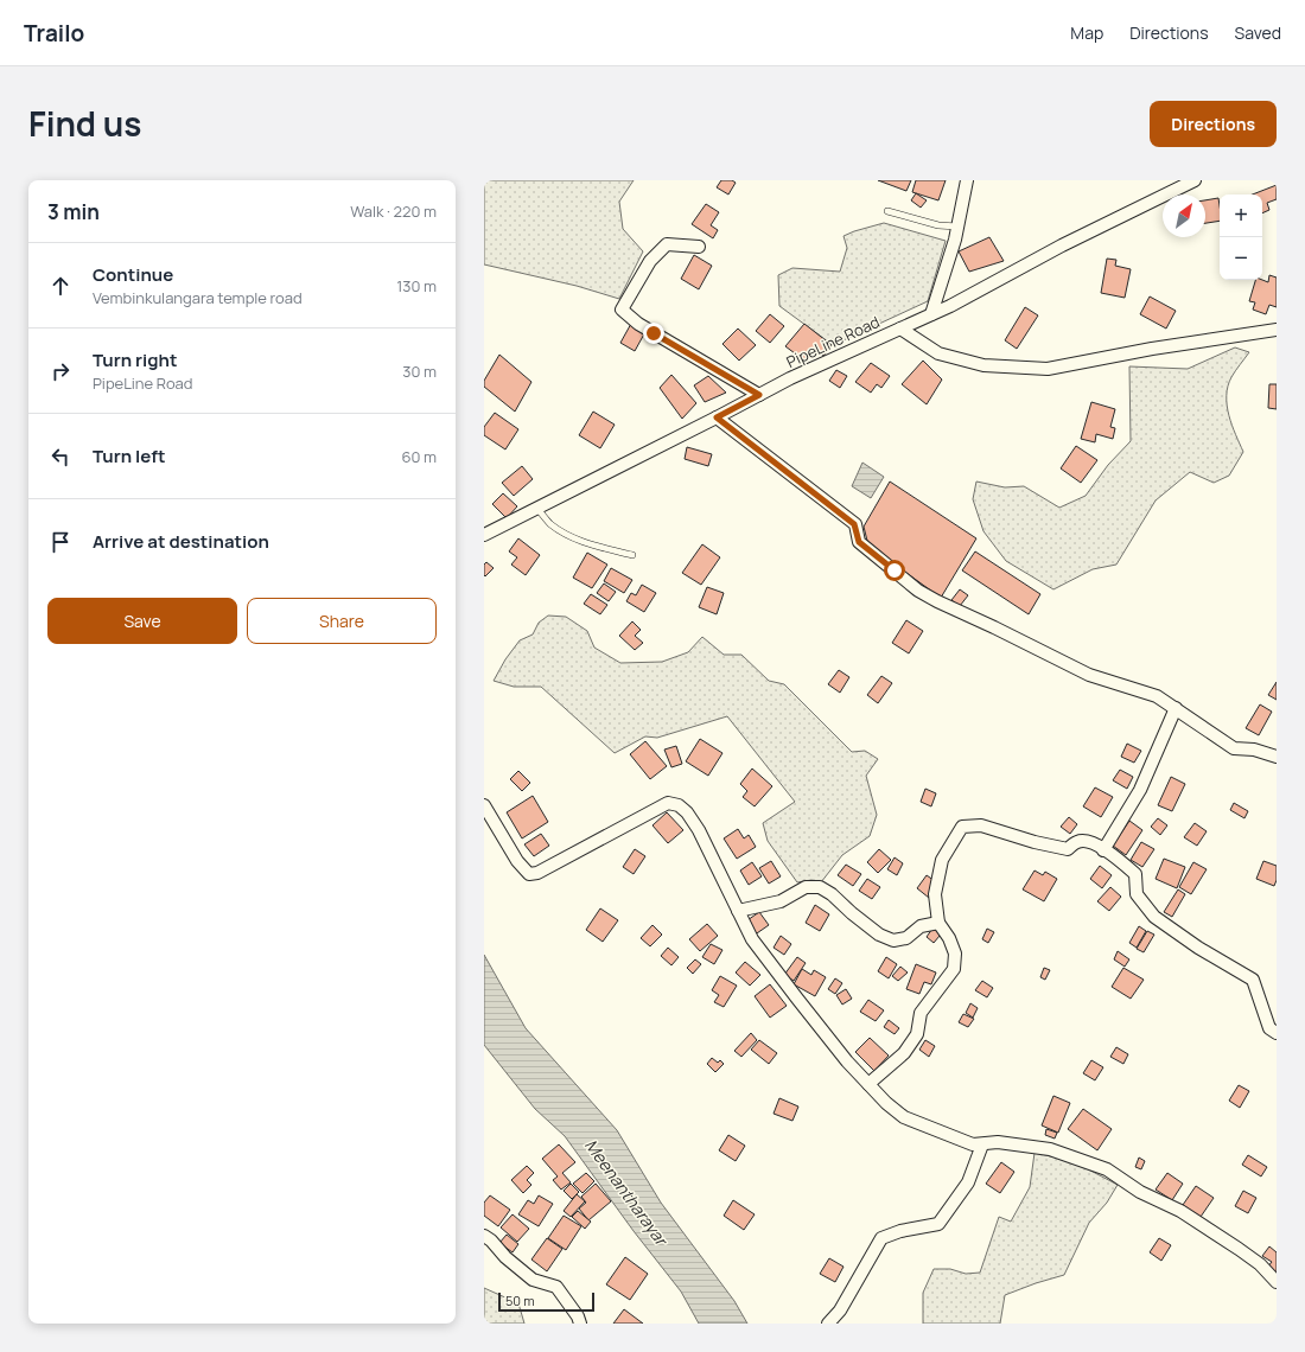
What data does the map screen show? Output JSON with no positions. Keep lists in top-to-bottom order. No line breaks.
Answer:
{"streets":{"street":["PipeLine Road"]},"water":["Meenantharayar"],"scale_bar":"50 m","north":"top right","page":{"header":"Trailo","nav":["Map","Directions","Saved"],"title":"Find us","buttons":["Directions",["Save","Share"]],"heading":["3 min","Walk · 220 m"],"map_buttons":["+","−"],"list":[["Continue","Vembinkulangara temple road","130 m"],["Turn right","PipeLine Road","30 m"],["Turn left","60 m"],"Arrive at destination"],"scale":"50 m"}}
